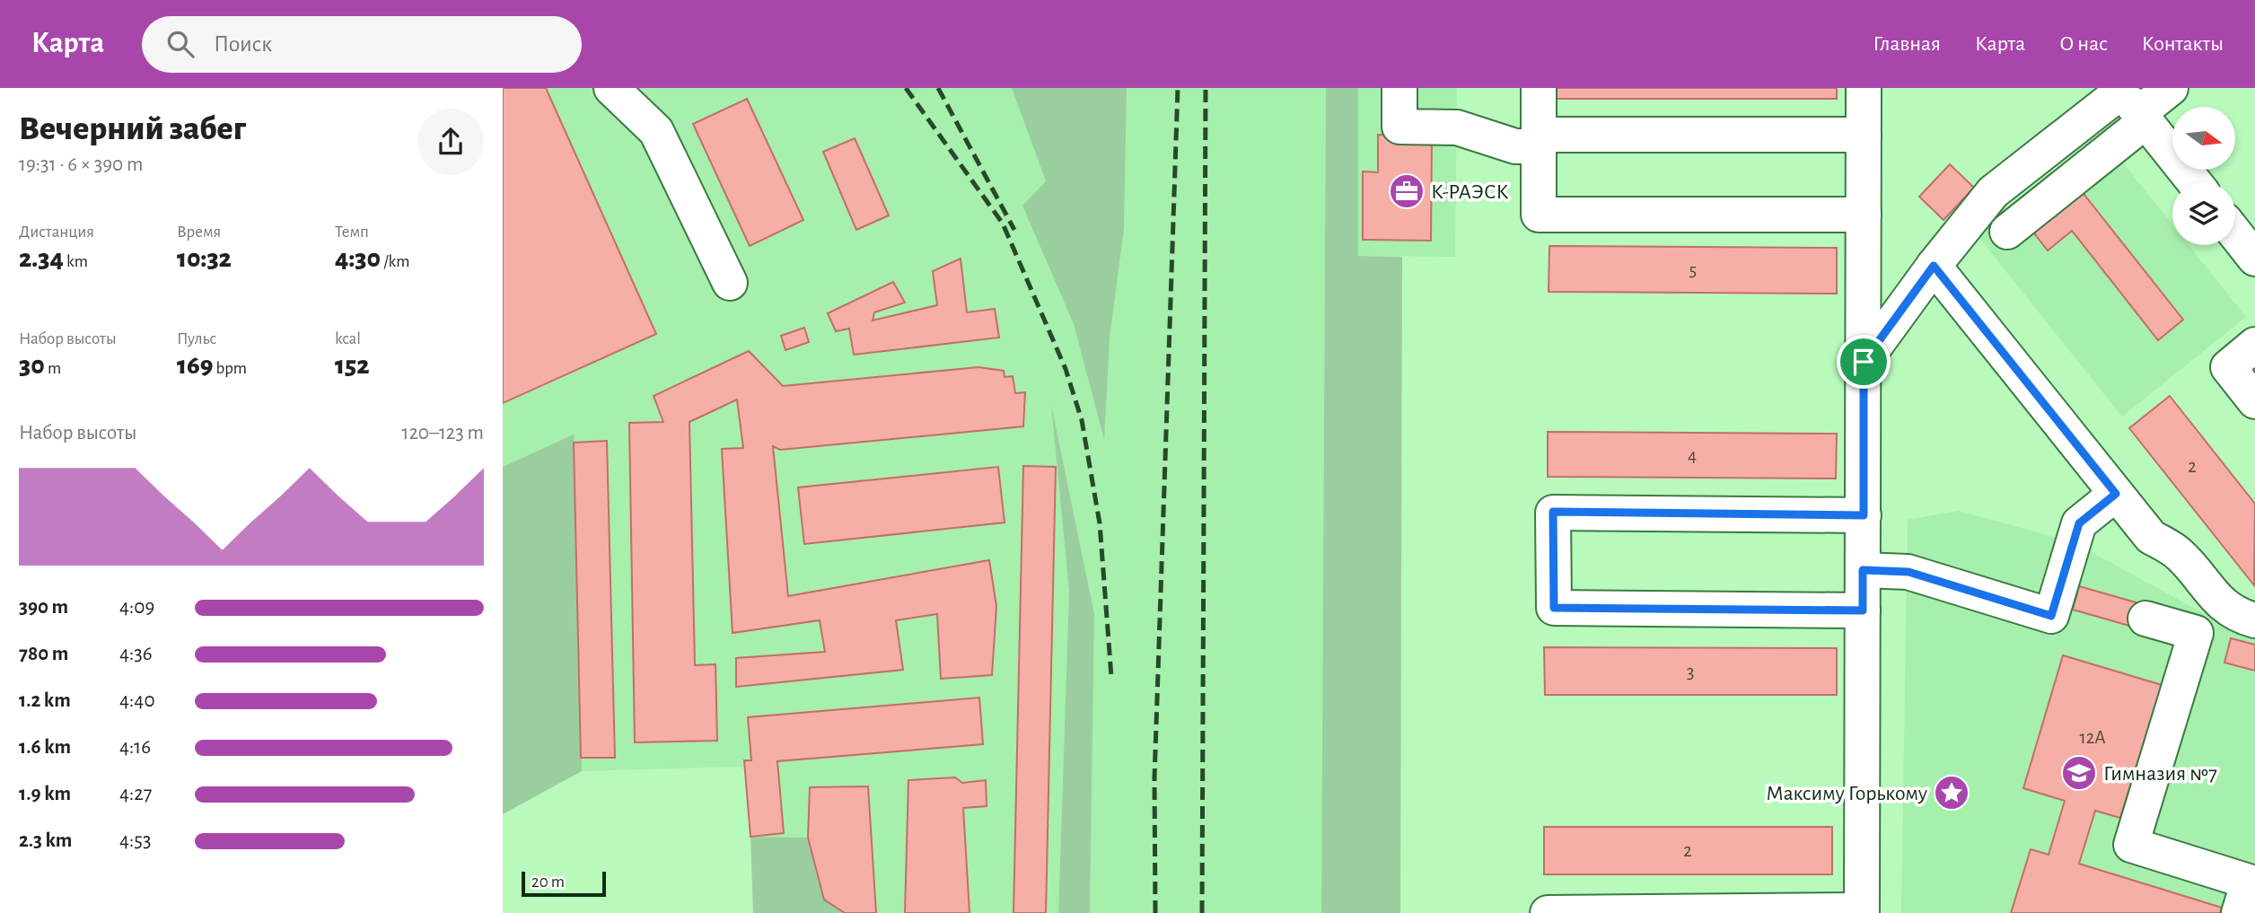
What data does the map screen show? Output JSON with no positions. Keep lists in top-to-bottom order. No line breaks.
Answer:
{"places":{"office":["К-РАЭСК"],"school or university":["Гимназия №7"],"place":["Максиму Горькому"]},"house_numbers":["5","4","2","3","12А","2"],"scale_bar":"20 m","north":"right","page":{"header":"Карта","search":"Поиск","nav":["Главная","Карта","О нас","Контакты"],"heading":["Вечерний забег","19:31 · 6 × 390 m"],"stats":[["Дистанция","2.34 km"],["Время","10:32"],["Темп","4:30 /km"],["Набор высоты","30 m"],["Пульс","169 bpm"],["kcal","152"]],"chart":["Набор высоты","120–123 m"],"list":[{"name":"390 m","note":"4:09"},{"name":"780 m","note":"4:36"},{"name":"1.2 km","note":"4:40"},{"name":"1.6 km","note":"4:16"},{"name":"1.9 km","note":"4:27"},{"name":"2.3 km","note":"4:53"}],"scale":"20 m"}}
